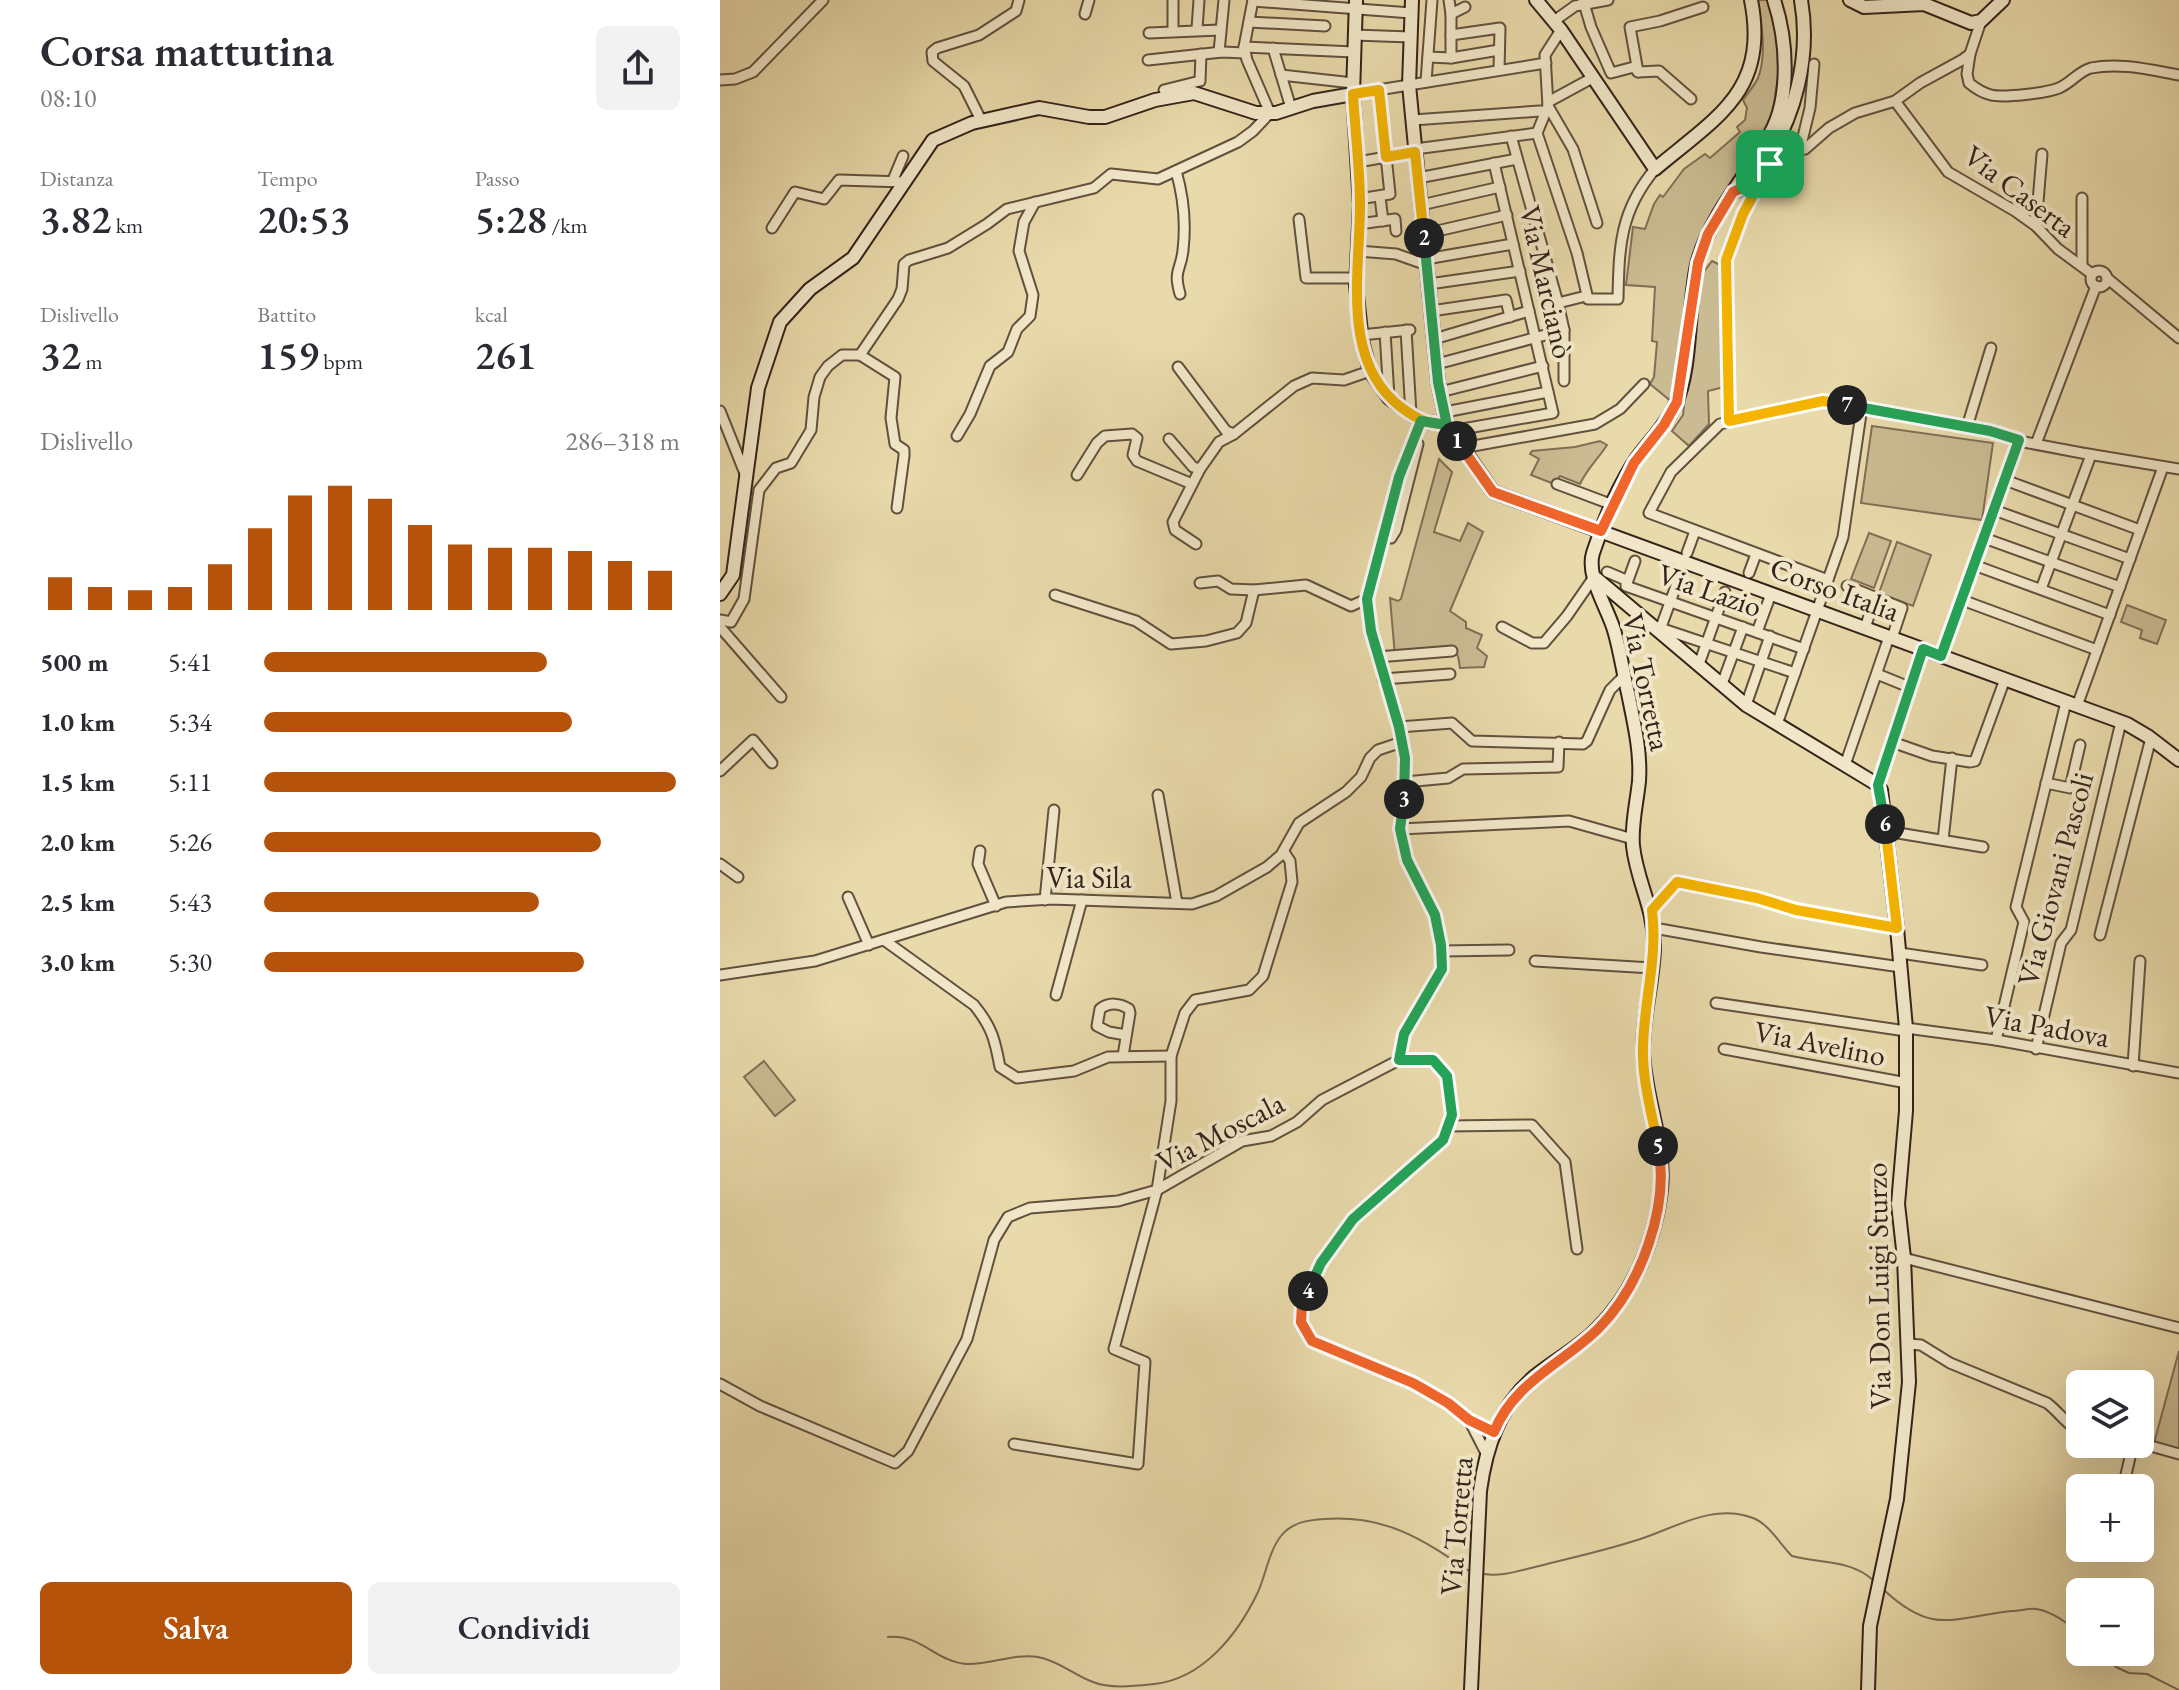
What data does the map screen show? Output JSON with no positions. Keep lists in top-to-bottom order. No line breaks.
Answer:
{"streets":{"street":["Via Caserta","Via Marcianò","Corso Italia","Via Lazio","Via Torretta","Via Sila","Via Giovani Pascoli","Via Padova","Via Avelino","Via Moscala","Via Don Luigi Sturzo"]},"crossings":[["Via Marcianò","Corso Italia"],["Corso Italia","Via Torretta"],["Corso Italia","Via Giovani Pascoli"],["Via Lazio","Via Torretta"],["Via Giovani Pascoli","Via Padova"],["Via Padova","Via Don Luigi Sturzo"],["Via Avelino","Via Don Luigi Sturzo"]],"page":{"heading":["Corsa mattutina","08:10"],"stats":[["Distanza","3.82 km"],["Tempo","20:53"],["Passo","5:28 /km"],["Dislivello","32 m"],["Battito","159 bpm"],["kcal","261"]],"pins":["2","7","1","3","6","5","4"],"chart":["Dislivello","286–318 m"],"list":[{"name":"500 m","note":"5:41"},{"name":"1.0 km","note":"5:34"},{"name":"1.5 km","note":"5:11"},{"name":"2.0 km","note":"5:26"},{"name":"2.5 km","note":"5:43"},{"name":"3.0 km","note":"5:30"}],"map_buttons":["+","−"],"buttons":["Salva","Condividi"]}}
